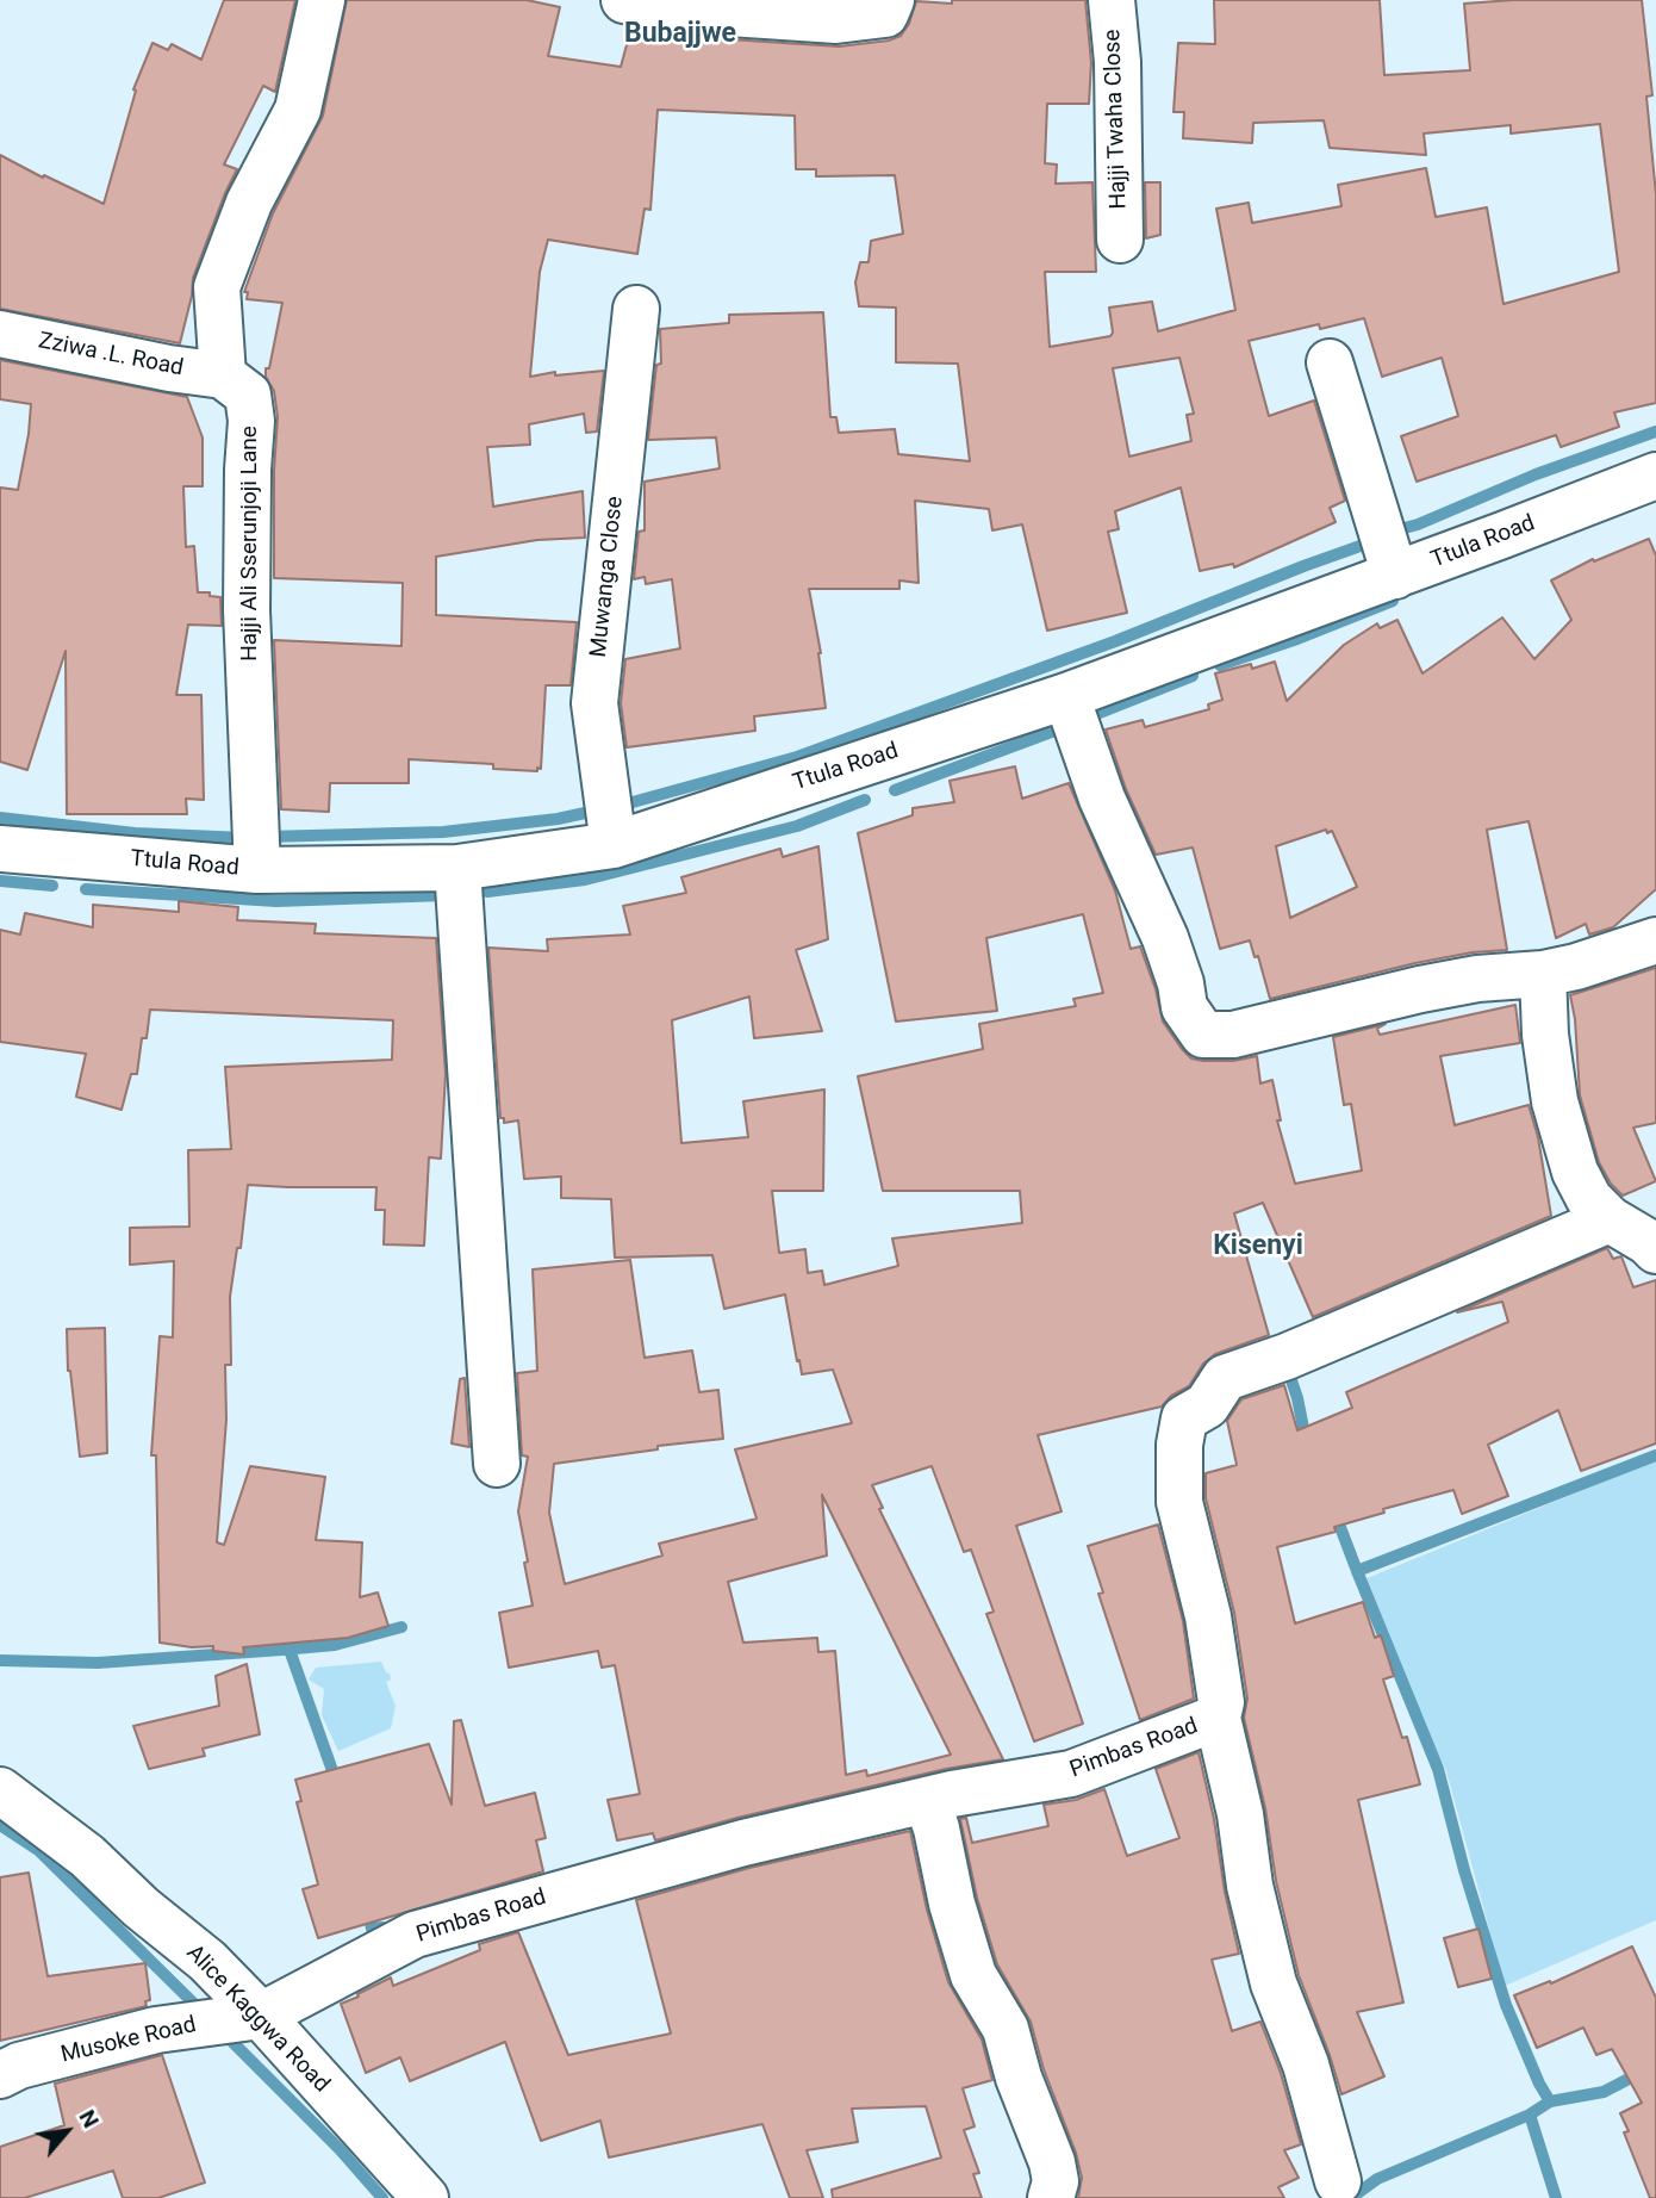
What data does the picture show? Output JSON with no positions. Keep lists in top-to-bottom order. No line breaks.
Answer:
{"streets":{"street":["Hajji Twaha Close","Zziwa .L. Road","Ttula Road","Hajji Ali Sserunjoji Lane","Muwanga Close","Pimbas Road","Alice Kaggwa Road","Musoke Road"]},"crossings":[["Zziwa .L. Road","Hajji Ali Sserunjoji Lane"],["Ttula Road","Hajji Ali Sserunjoji Lane"],["Ttula Road","Muwanga Close"],["Pimbas Road","Alice Kaggwa Road"],["Pimbas Road","Musoke Road"],["Alice Kaggwa Road","Musoke Road"]],"districts":["Bubajjwe","Kisenyi"],"north":"top right"}
